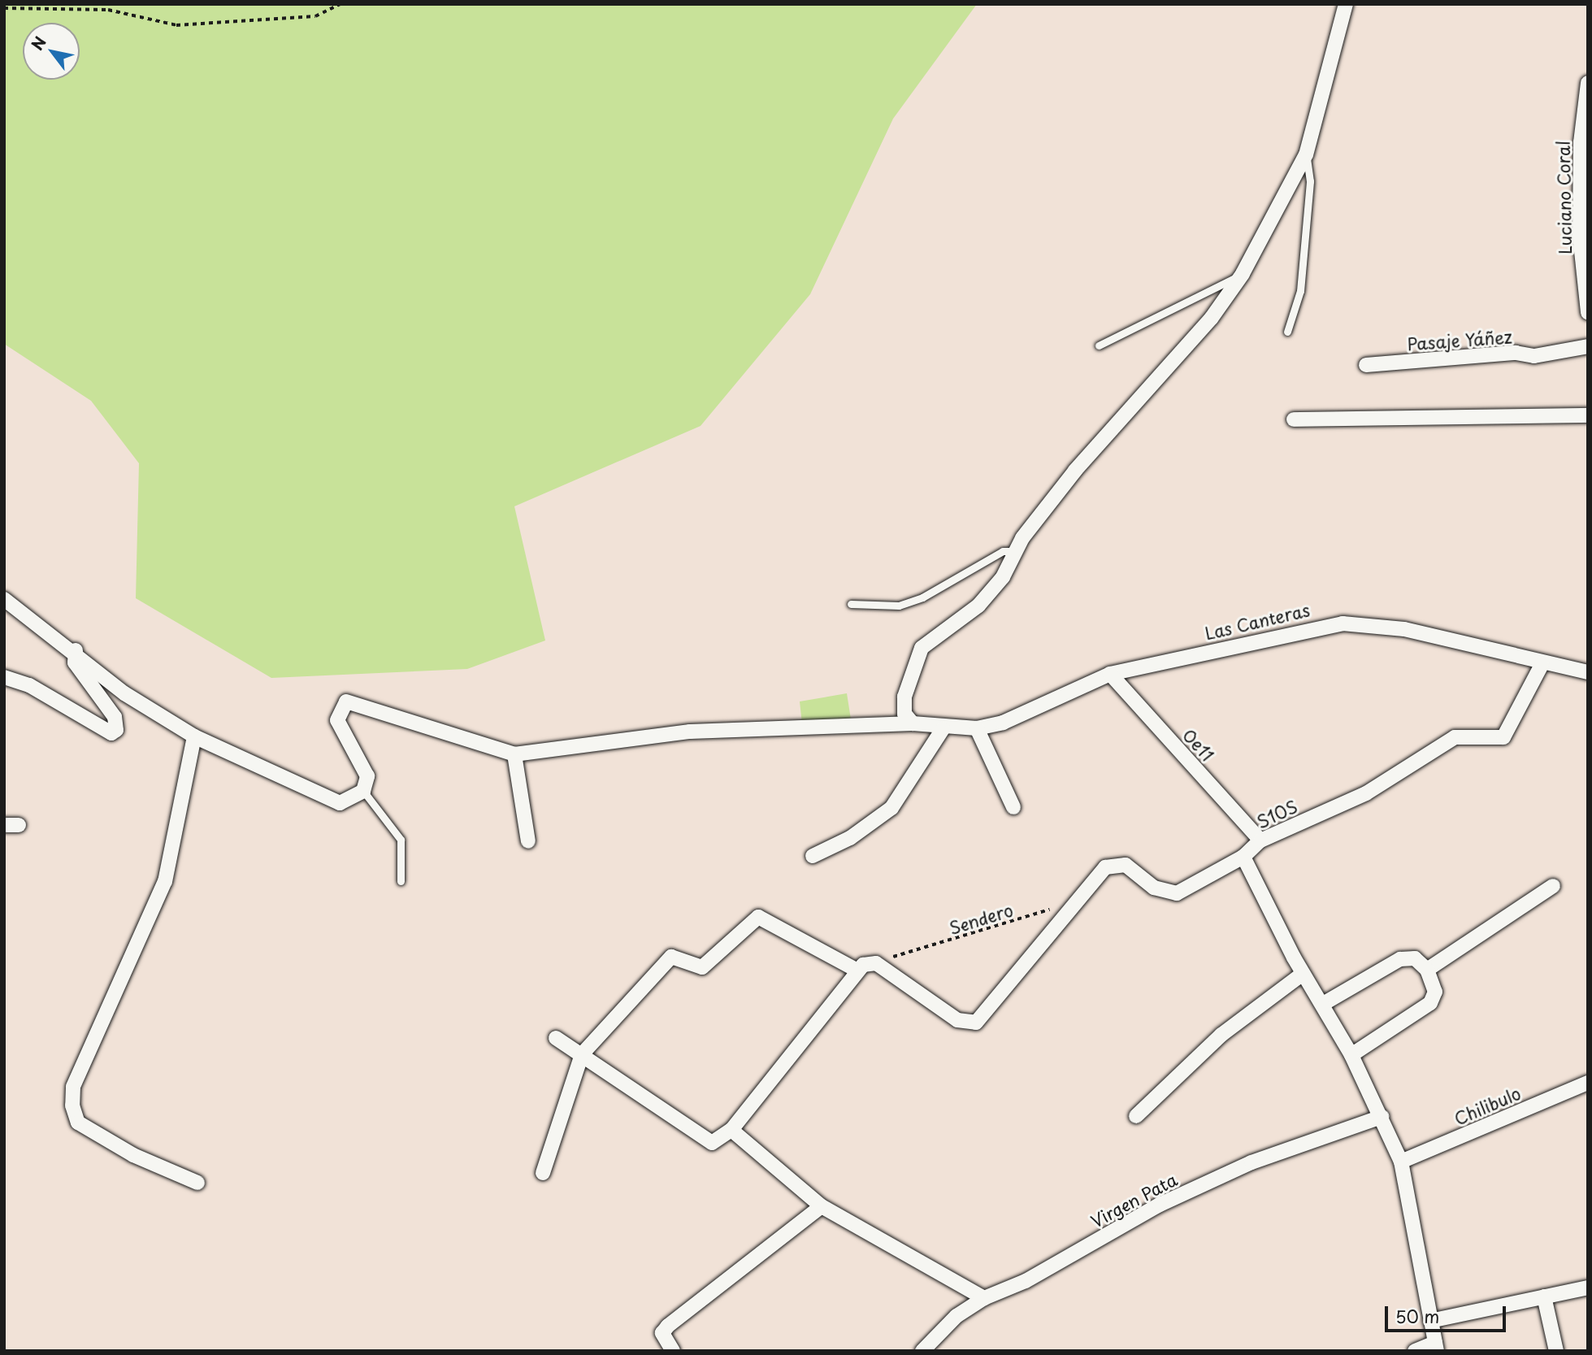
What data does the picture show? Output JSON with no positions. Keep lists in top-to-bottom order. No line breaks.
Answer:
{"streets":{"street":["Luciano Coral","Pasaje Yáñez","Las Canteras","Oe11","S10S","Chilibulo","Virgen Pata"],"path":["Sendero"]},"crossings":[["Las Canteras","Oe11"],["Las Canteras","S10S"],["Oe11","S10S"],["S10S","Sendero"]],"scale_bar":"50 m","north":"top left"}
